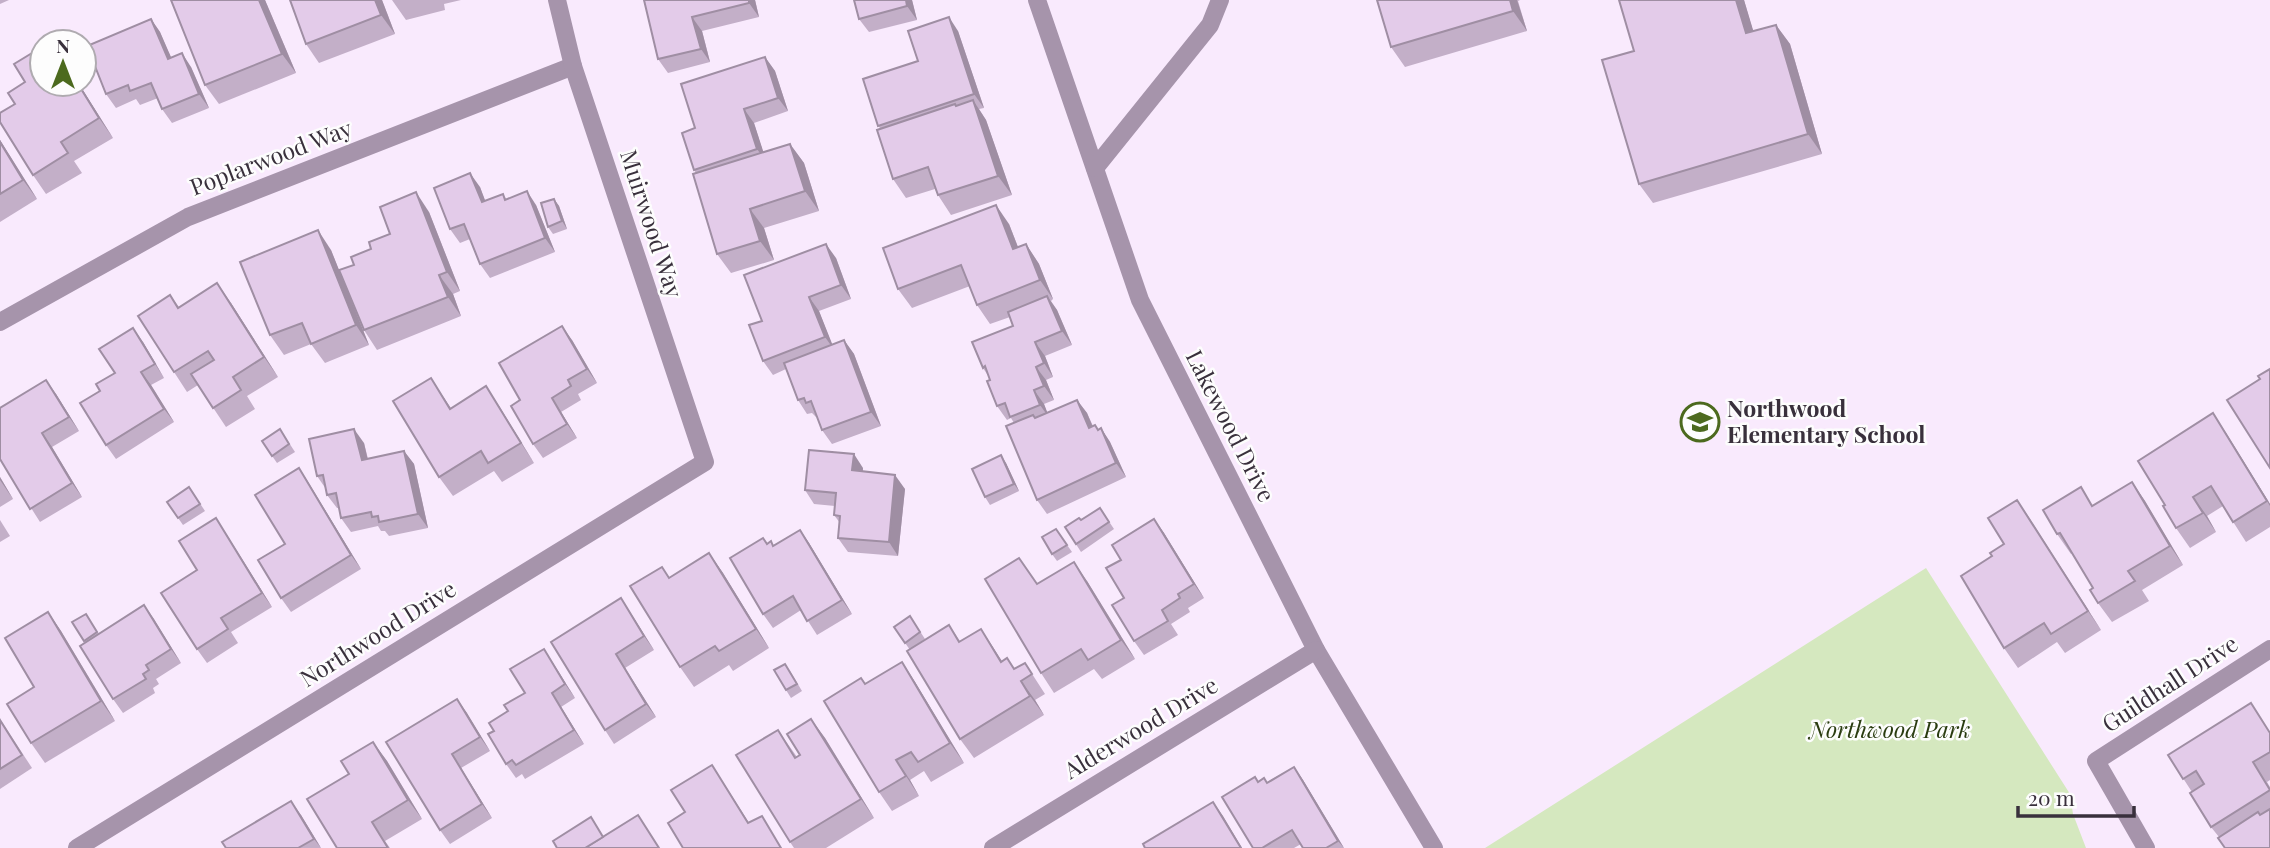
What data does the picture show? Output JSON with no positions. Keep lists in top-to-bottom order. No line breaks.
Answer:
{"streets":{"street":["Poplarwood Way","Muirwood Way","Lakewood Drive","Northwood Drive","Guildhall Drive","Alderwood Drive"]},"crossings":[["Poplarwood Way","Muirwood Way"],["Muirwood Way","Northwood Drive"],["Lakewood Drive","Alderwood Drive"]],"parks":["Northwood Park"],"places":{"school or university":["Northwood Elementary School"]},"scale_bar":"20 m","north":"top"}
